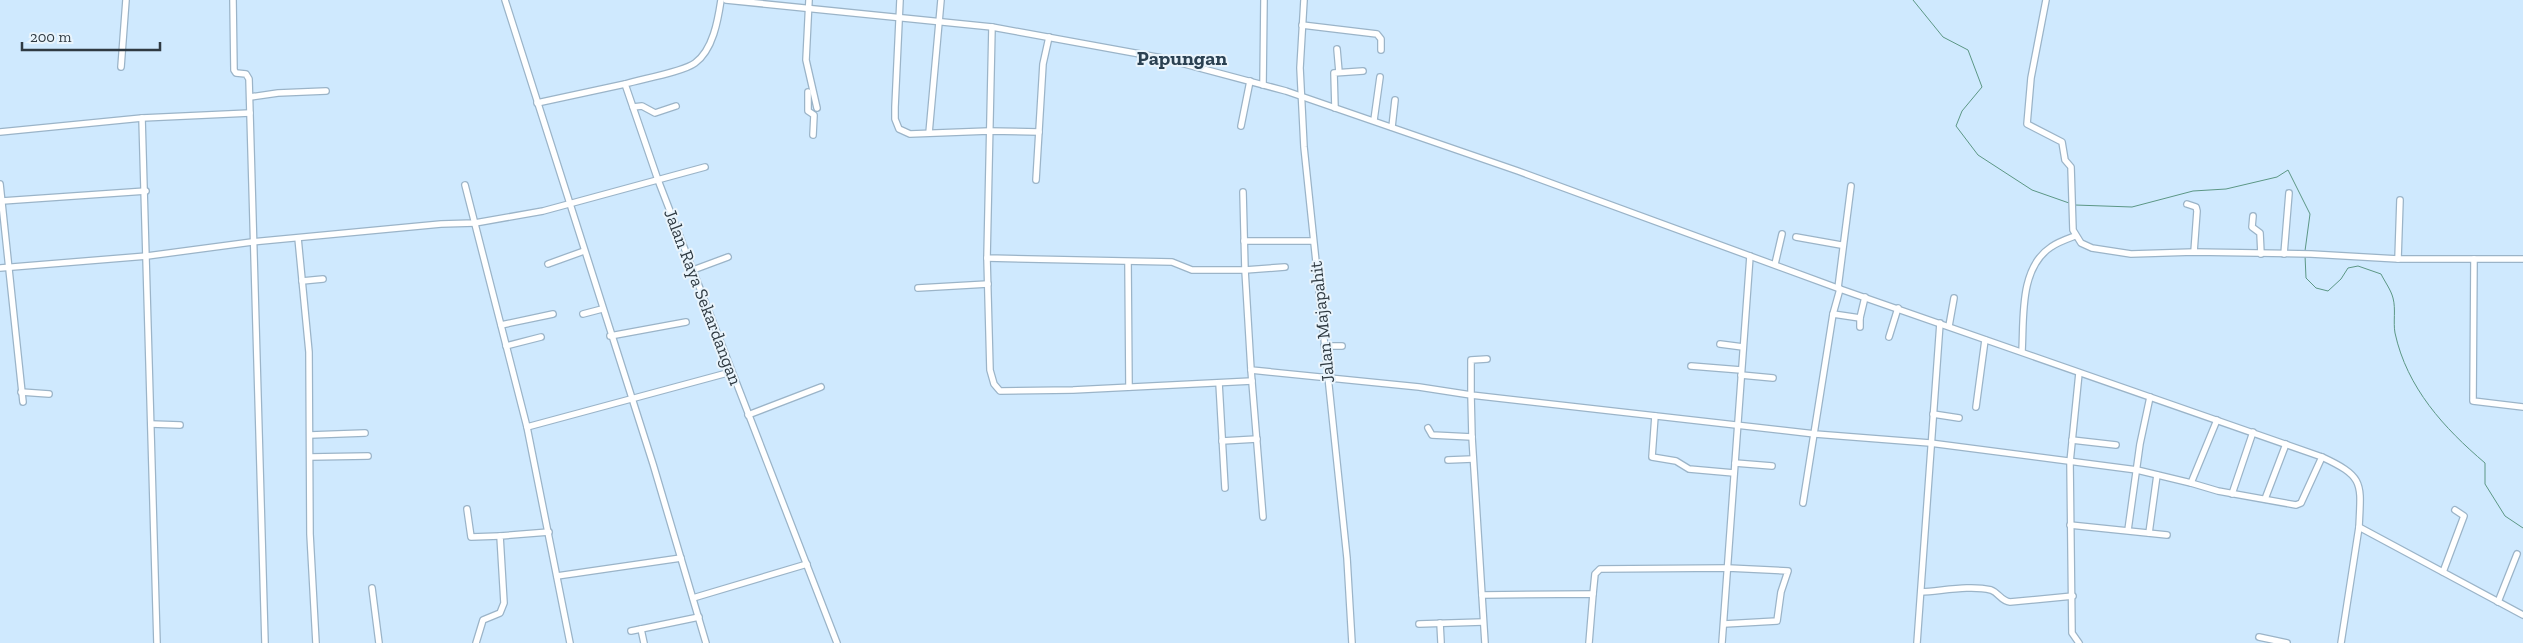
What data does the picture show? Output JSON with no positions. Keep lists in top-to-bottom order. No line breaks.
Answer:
{"streets":{"street":["Jalan Raya Sekardangan","Jalan Majapahit"]},"districts":["Papungan"],"scale_bar":"200 m"}
